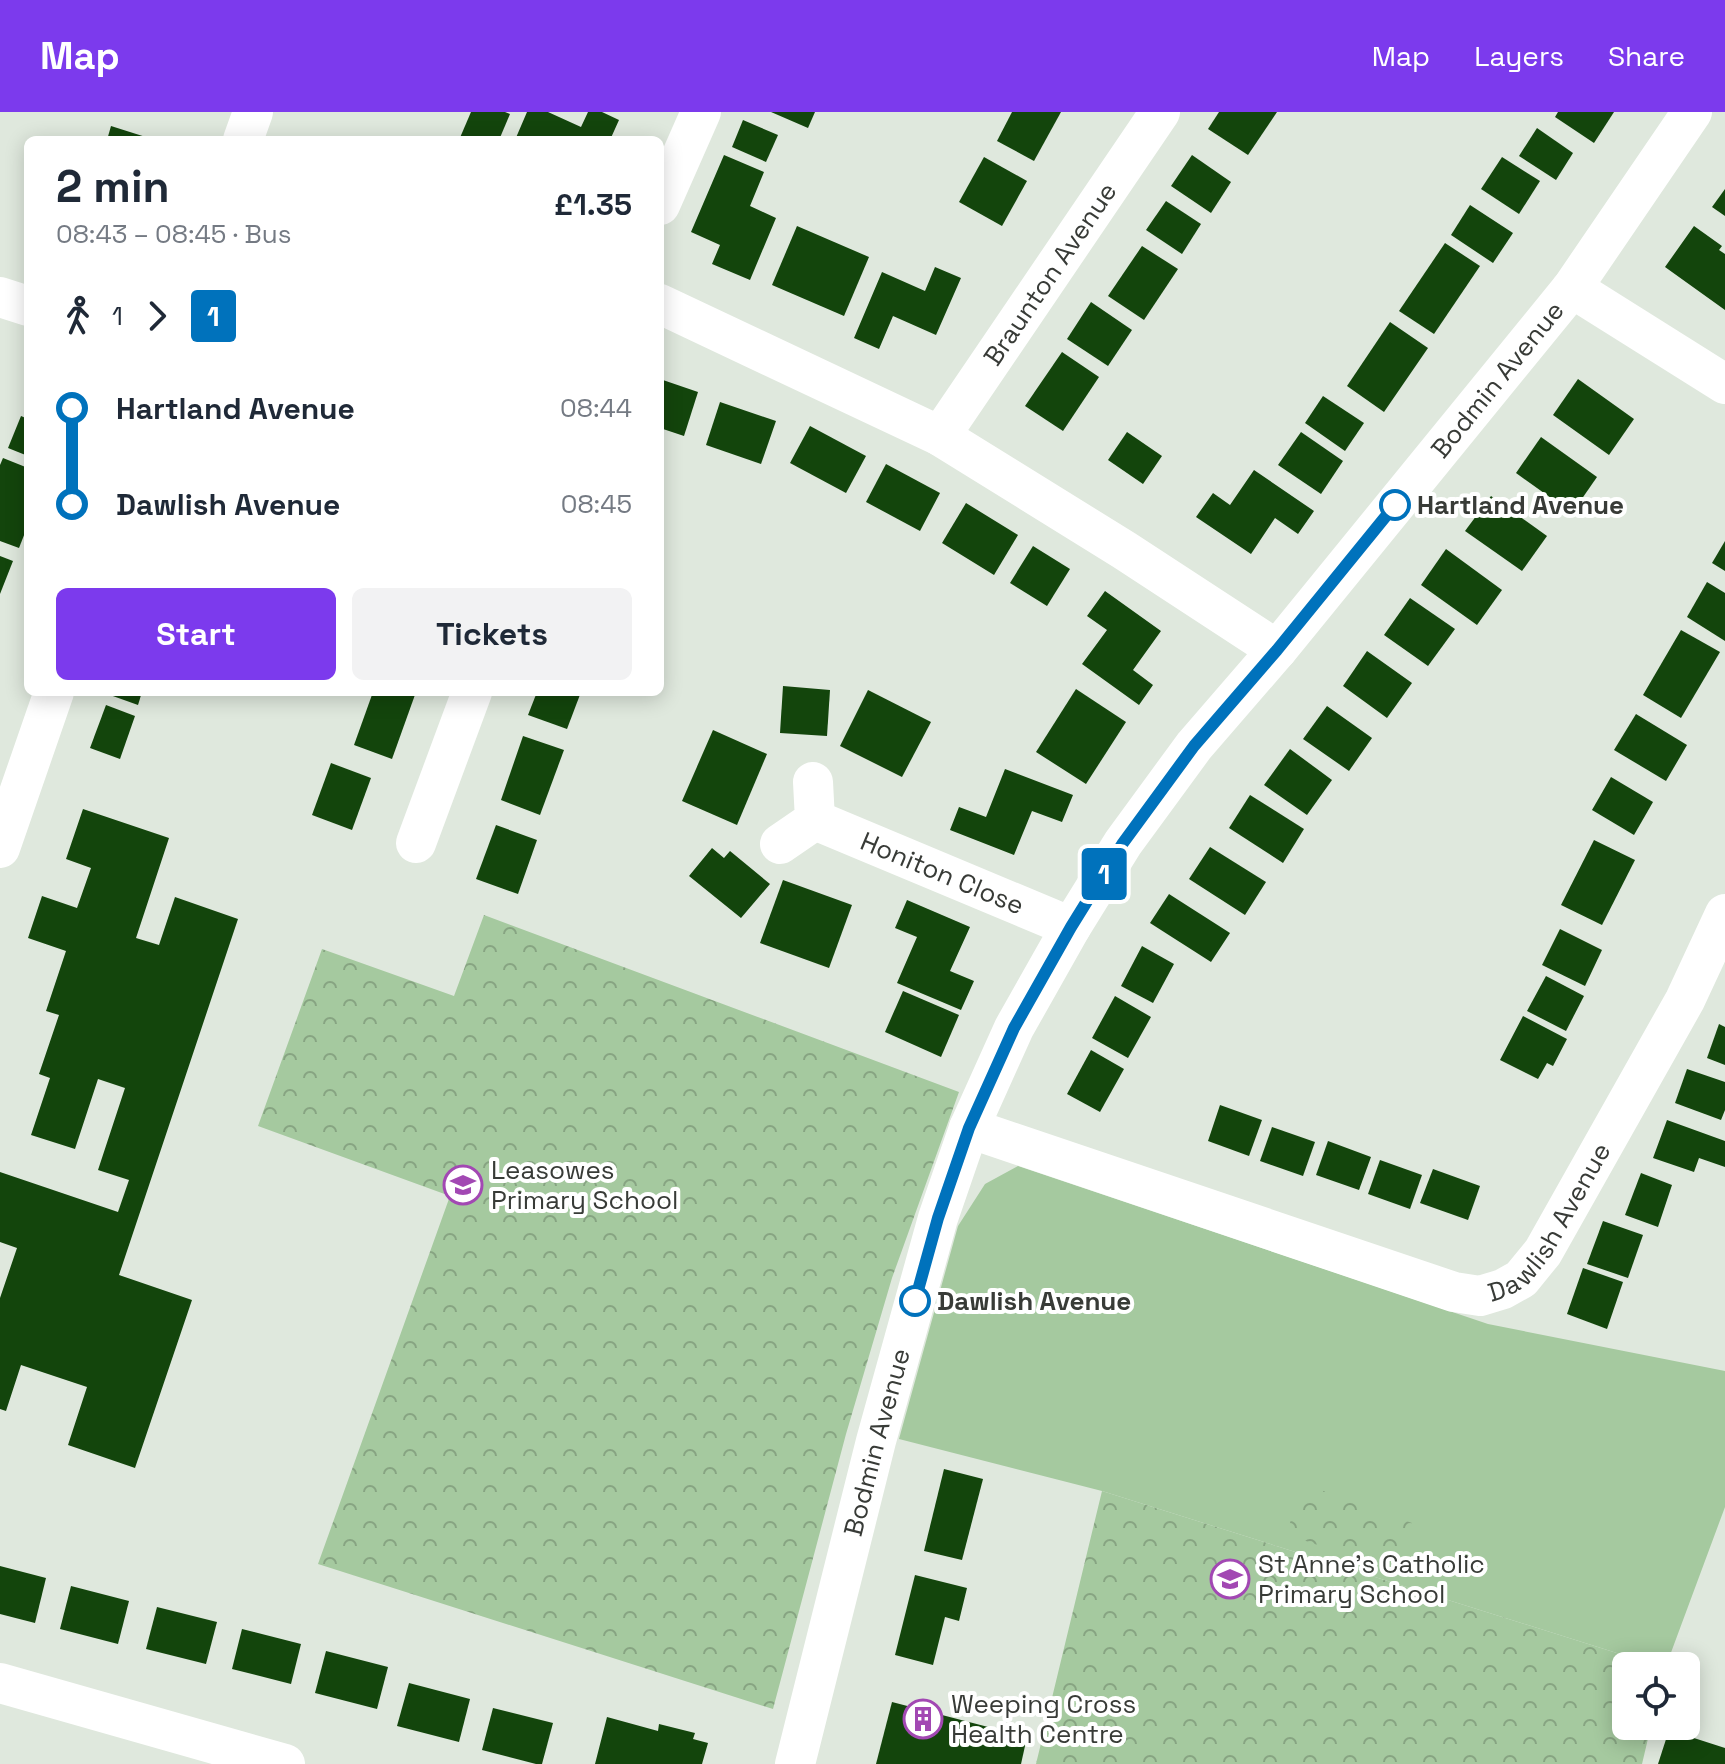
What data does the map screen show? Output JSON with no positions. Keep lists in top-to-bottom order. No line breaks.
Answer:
{"streets":{"street":["Braunton Avenue","Bodmin Avenue","Honiton Close","Dawlish Avenue"]},"crossings":[["Bodmin Avenue","Honiton Close"],["Bodmin Avenue","Dawlish Avenue"]],"places":{"other":["Hartland Avenue","Dawlish Avenue"],"school or university":["Leasowes Primary School","St Anne's Catholic Primary School"],"building":["Weeping Cross Health Centre"]},"lines":["bus line 1"],"page":{"header":"Map","nav":["Map","Layers","Share"],"on_map":"1","heading":["2 min","08:43 – 08:45 · Bus","£1.35"],"legs":["1","1"],"list":[{"name":"Hartland Avenue","value":"08:44"},{"name":"Dawlish Avenue","value":"08:45"}],"buttons":["Start","Tickets"]}}
